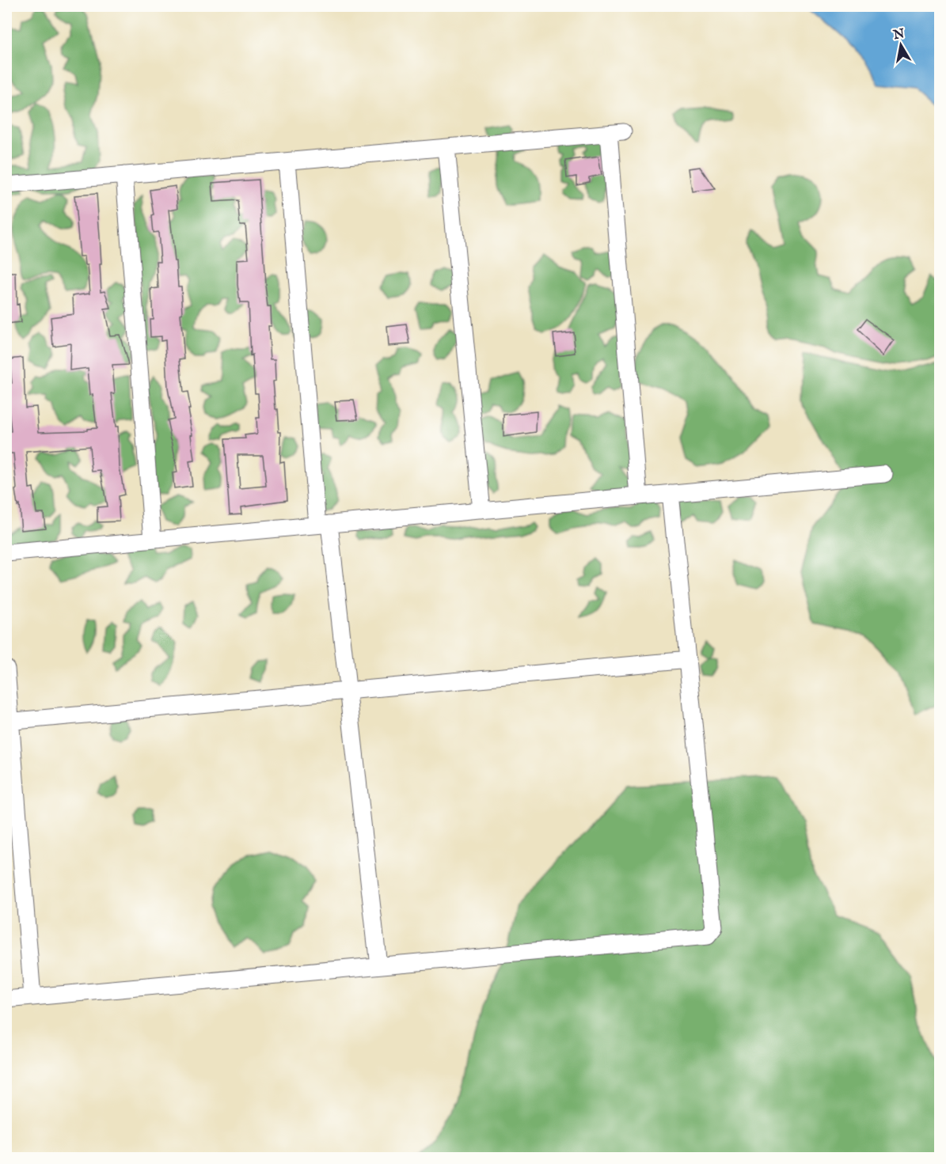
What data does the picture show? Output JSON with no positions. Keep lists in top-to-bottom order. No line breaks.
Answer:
{"north":"top"}
